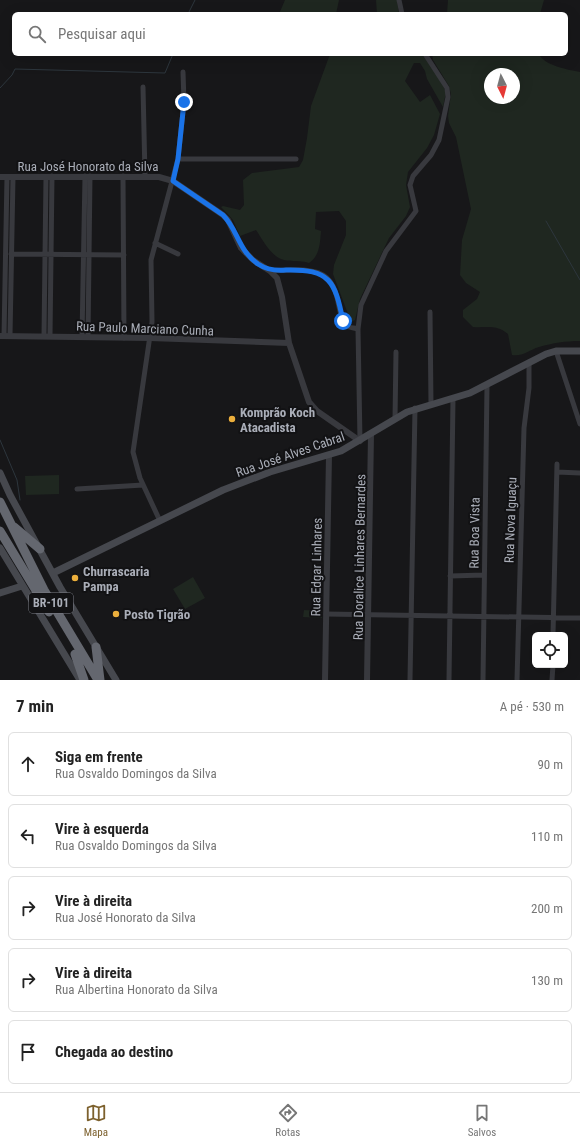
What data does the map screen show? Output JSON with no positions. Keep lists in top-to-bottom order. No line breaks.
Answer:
{"streets":{"highway":["BR-101"],"main road":["Rua José Alves Cabral"],"street":["Rua José Honorato da Silva","Rua Paulo Marciano Cunha","Rua Nova Iguaçu","Rua Boa Vista","Rua Doralice Linhares Bernardes","Rua Edgar Linhares"]},"crossings":[["Rua José Honorato da Silva","Rua Paulo Marciano Cunha"],["Rua José Honorato da Silva","Rua José Alves Cabral"],["Rua José Alves Cabral","Rua Nova Iguaçu"],["Rua José Alves Cabral","Rua Boa Vista"],["Rua José Alves Cabral","Rua Doralice Linhares Bernardes"],["Rua José Alves Cabral","Rua Edgar Linhares"]],"places":["Komprão Koch Atacadista","Churrascaria Pampa","Posto Tigrão"],"north":"bottom","page":{"search":"Pesquisar aqui","heading":["7 min","A pé · 530 m"],"list":[["Siga em frente","Rua Osvaldo Domingos da Silva","90 m"],["Vire à esquerda","Rua Osvaldo Domingos da Silva","110 m"],["Vire à direita","Rua José Honorato da Silva","200 m"],["Vire à direita","Rua Albertina Honorato da Silva","130 m"],"Chegada ao destino"],"nav":["Mapa","Rotas","Salvos"]}}
